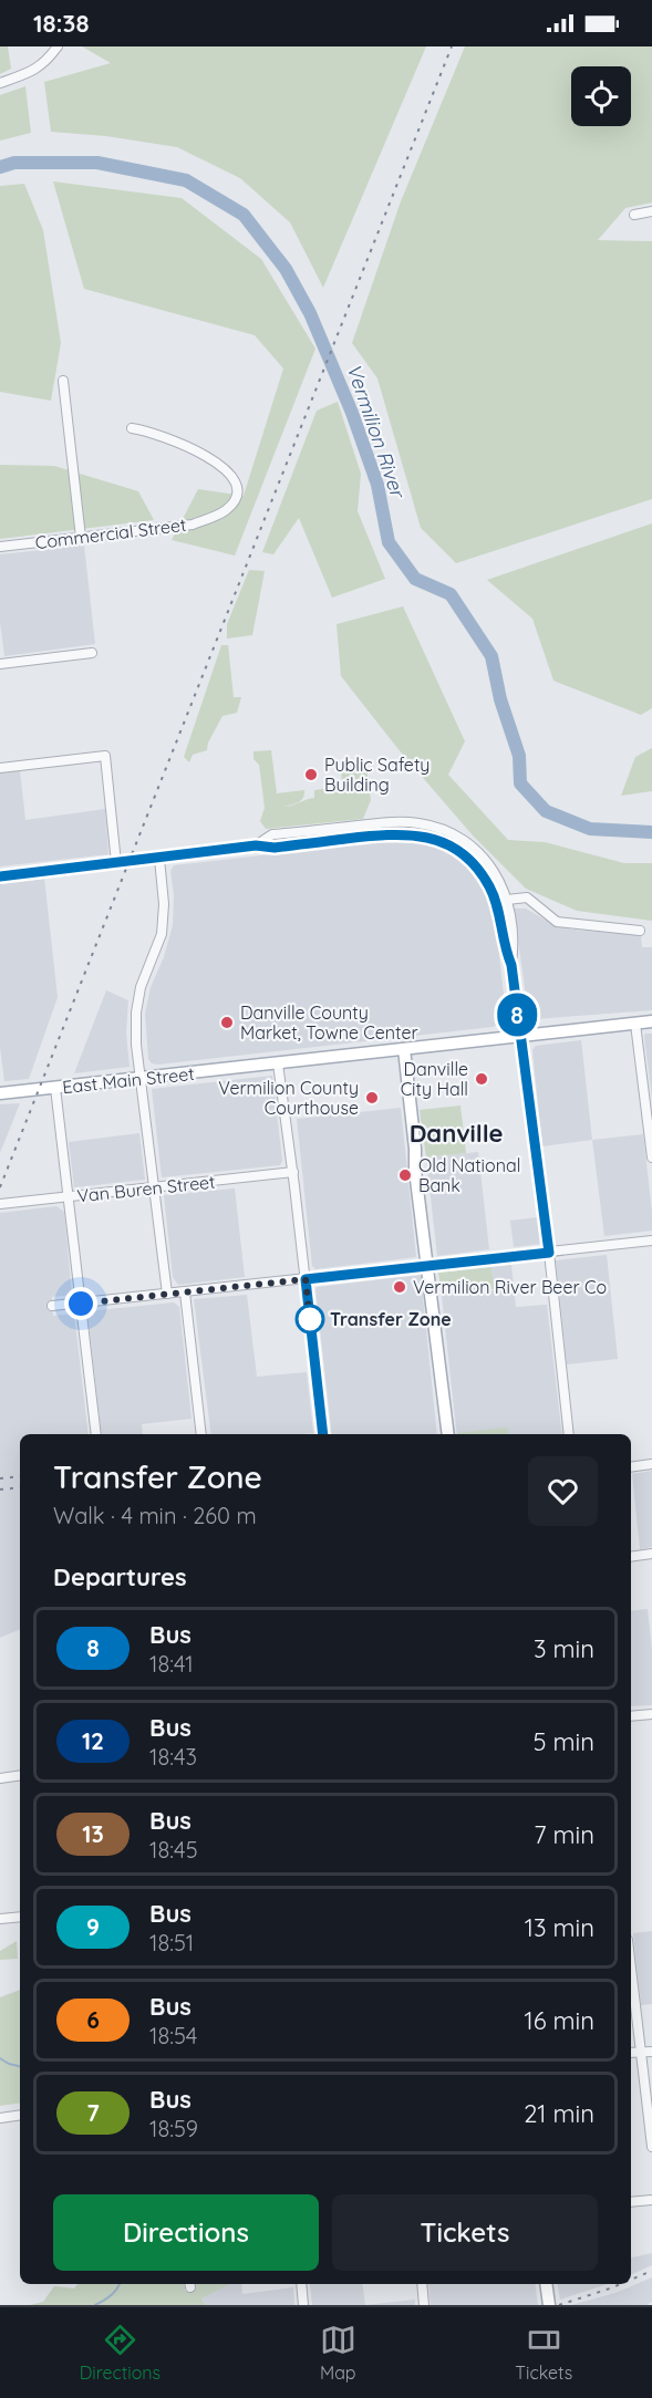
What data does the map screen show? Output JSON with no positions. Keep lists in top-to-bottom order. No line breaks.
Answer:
{"streets":{"main road":["East Main Street"],"street":["Commercial Street","Van Buren Street"]},"districts":["Danville"],"water":["Vermilion River"],"places":["Public Safety Building","Danville County Market, Towne Center","Danville City Hall","Vermilion County Courthouse","Old National Bank","Vermilion River Beer Co","Transfer Zone"],"lines":["bus line 8"],"page":{"status":"18:38","on_map":"8","heading":[["Transfer Zone","Walk · 4 min · 260 m"],"Departures"],"list":[{"mark":"8","name":"Bus","note":"18:41","value":"3 min"},{"mark":"12","name":"Bus","note":"18:43","value":"5 min"},{"mark":"13","name":"Bus","note":"18:45","value":"7 min"},{"mark":"9","name":"Bus","note":"18:51","value":"13 min"},{"mark":"6","name":"Bus","note":"18:54","value":"16 min"},{"mark":"7","name":"Bus","note":"18:59","value":"21 min"}],"buttons":["Directions","Tickets"],"tabs":["Directions","Map","Tickets"]}}
